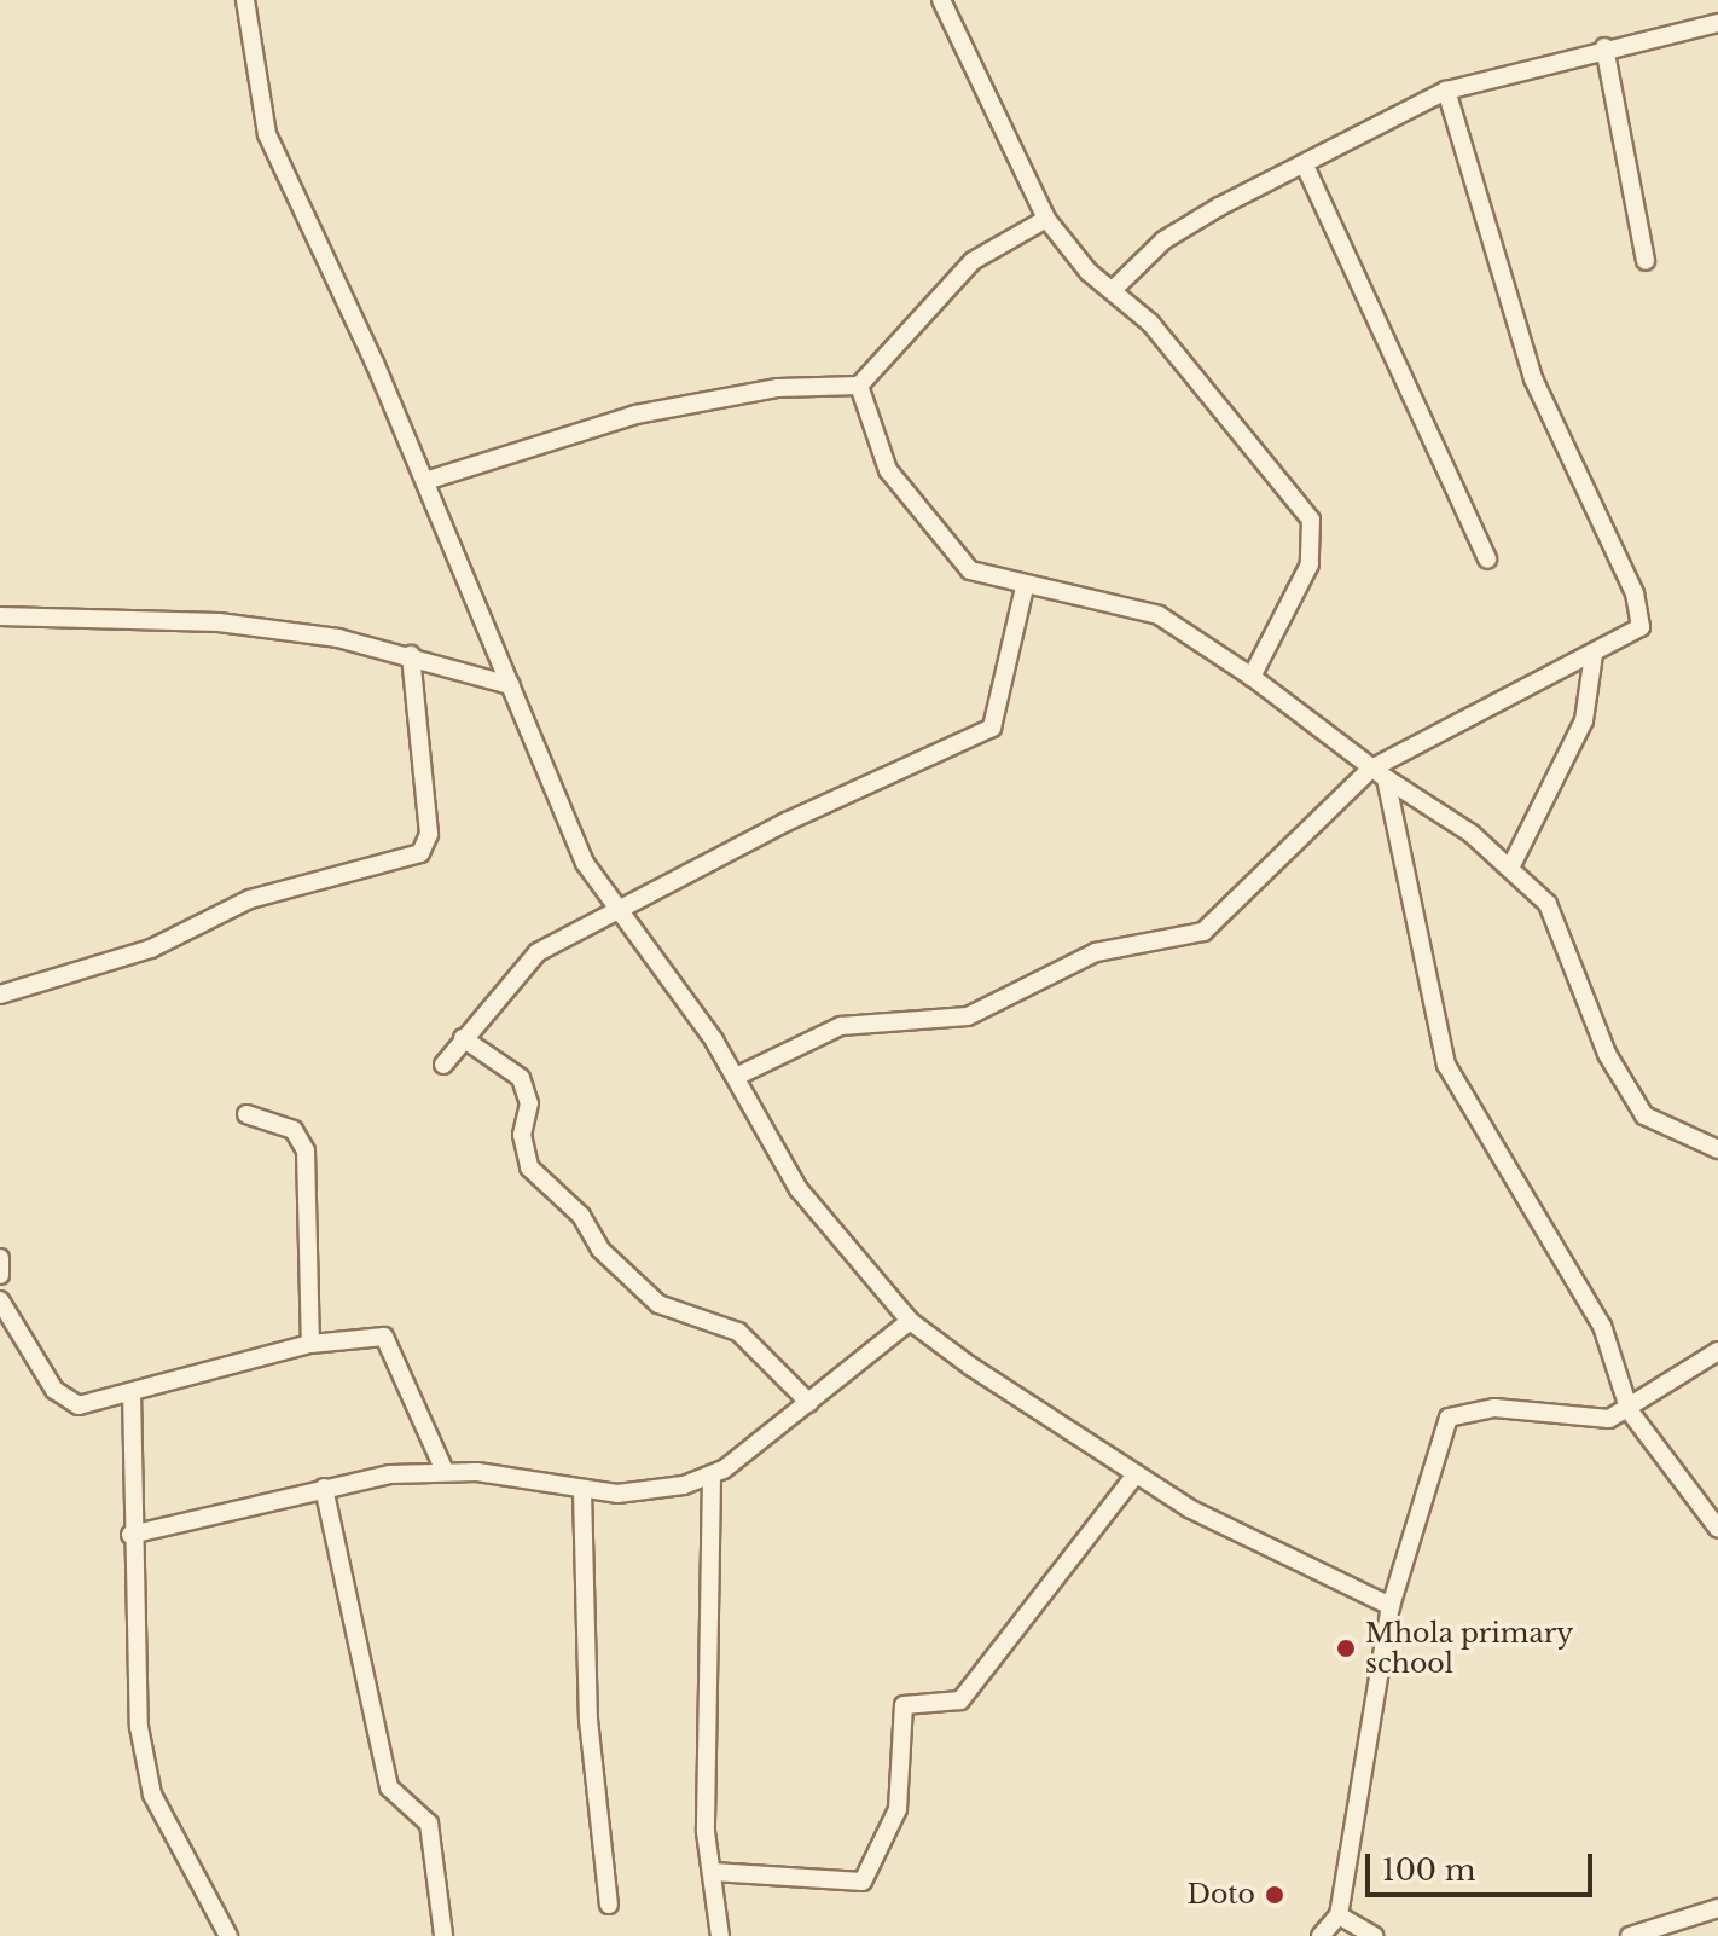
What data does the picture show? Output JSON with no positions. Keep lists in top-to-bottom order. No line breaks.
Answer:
{"places":["Mhola primary school","Doto"],"scale_bar":"100 m"}
